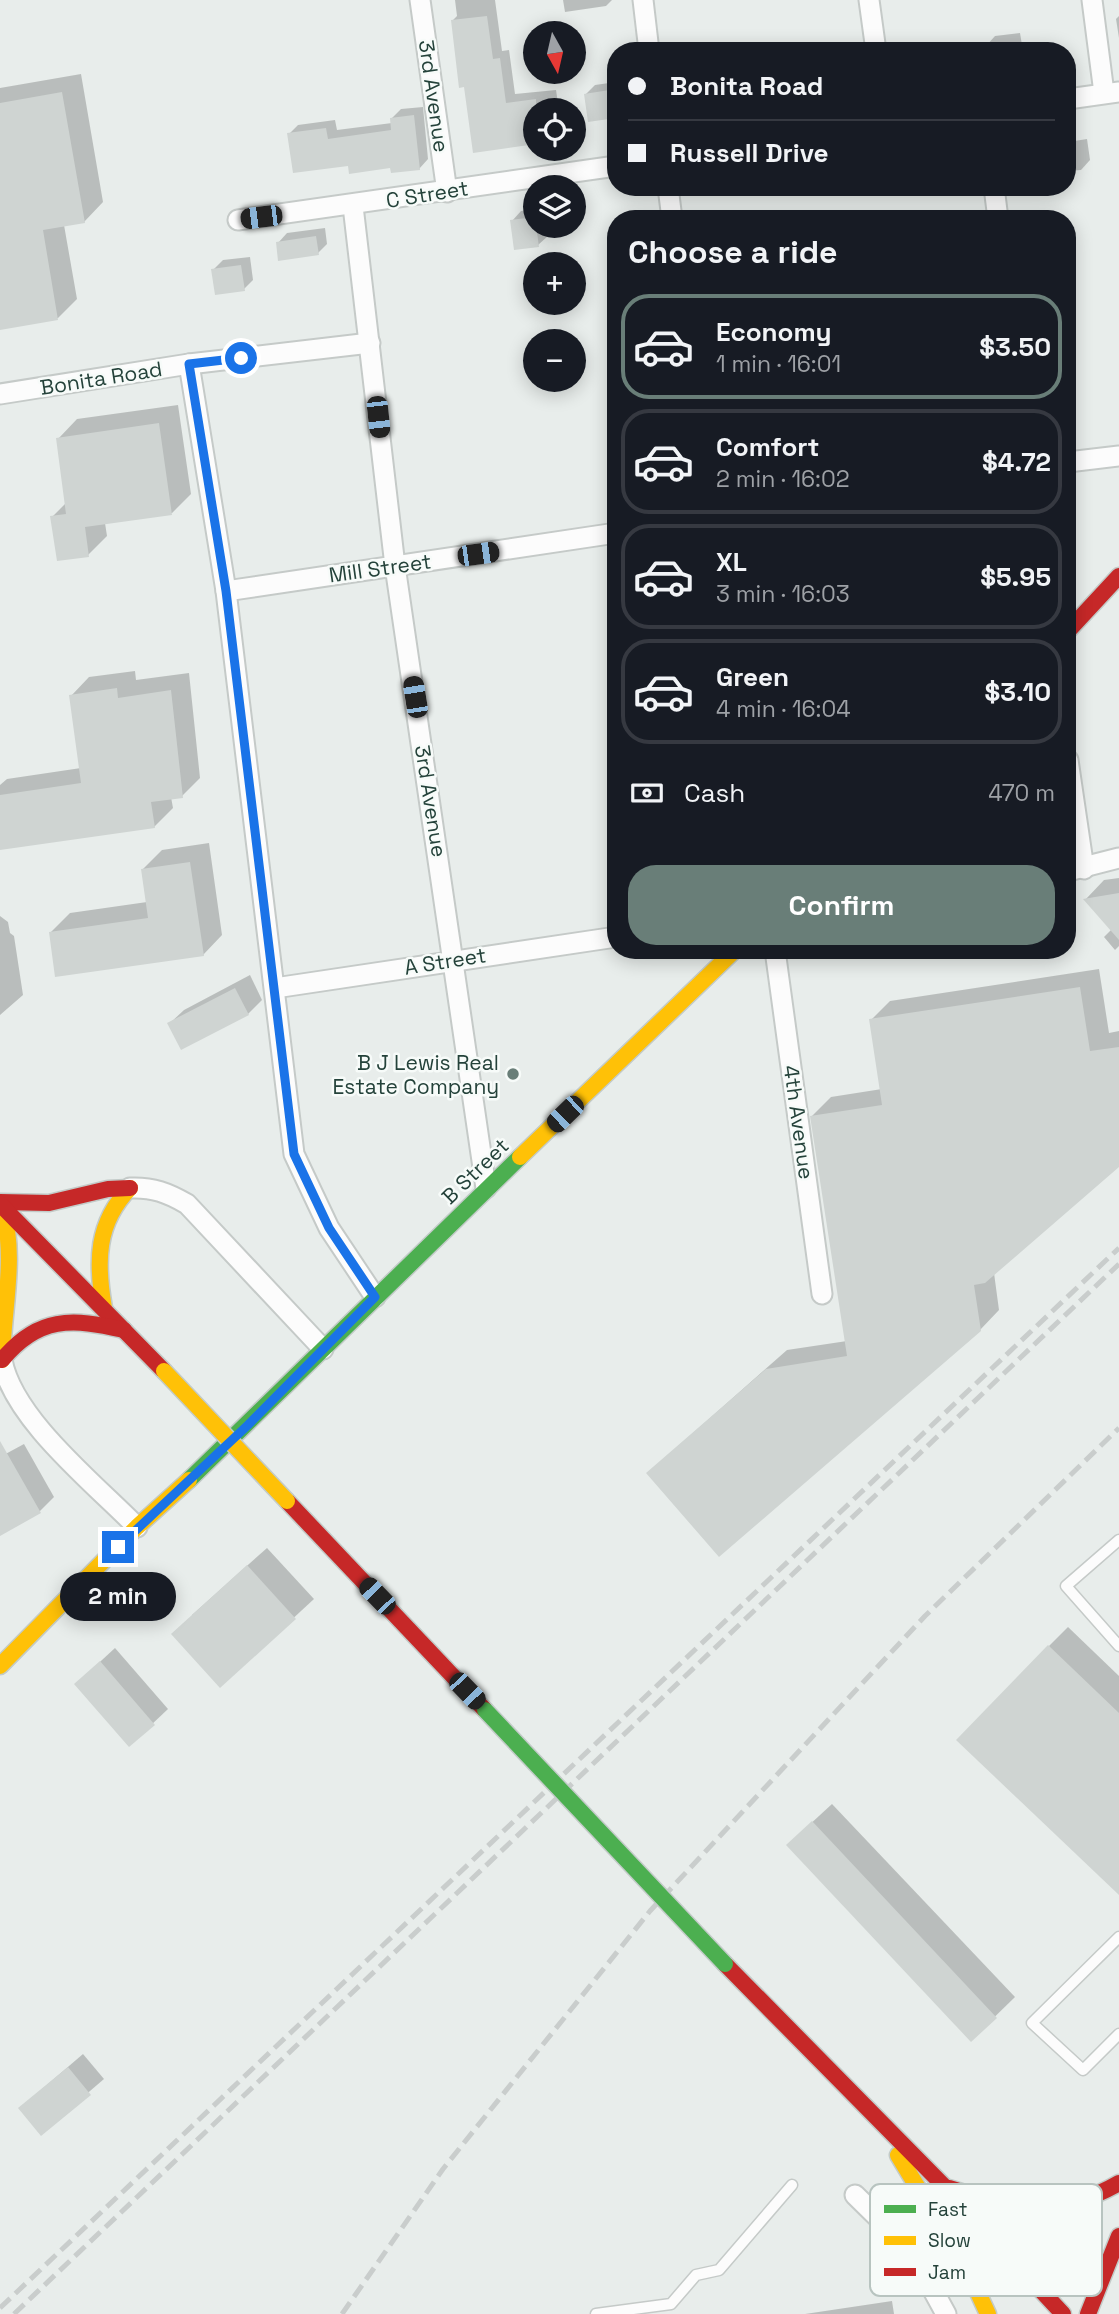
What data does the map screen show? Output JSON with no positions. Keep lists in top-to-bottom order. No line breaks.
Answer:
{"streets":{"main road":["B Street"],"street":["3rd Avenue","C Street","Bonita Road","Mill Street","A Street","4th Avenue"]},"crossings":[["3rd Avenue","C Street"],["3rd Avenue","Bonita Road"],["3rd Avenue","Mill Street"],["3rd Avenue","A Street"],["3rd Avenue","B Street"]],"places":["B J Lewis Real Estate Company"],"legend":["Fast","Slow","Jam"],"north":"bottom","page":{"map_buttons":["+","−"],"banner":["Bonita Road","Russell Drive"],"heading":"Choose a ride","list":[{"name":"Economy","note":"1 min · 16:01","value":"$3.50"},{"name":"Comfort","note":"2 min · 16:02","value":"$4.72"},{"name":"XL","note":"3 min · 16:03","value":"$5.95"},{"name":"Green","note":"4 min · 16:04","value":"$3.10"}],"pay":["Cash","470 m"],"buttons":"Confirm","bubble":"2 min"}}
